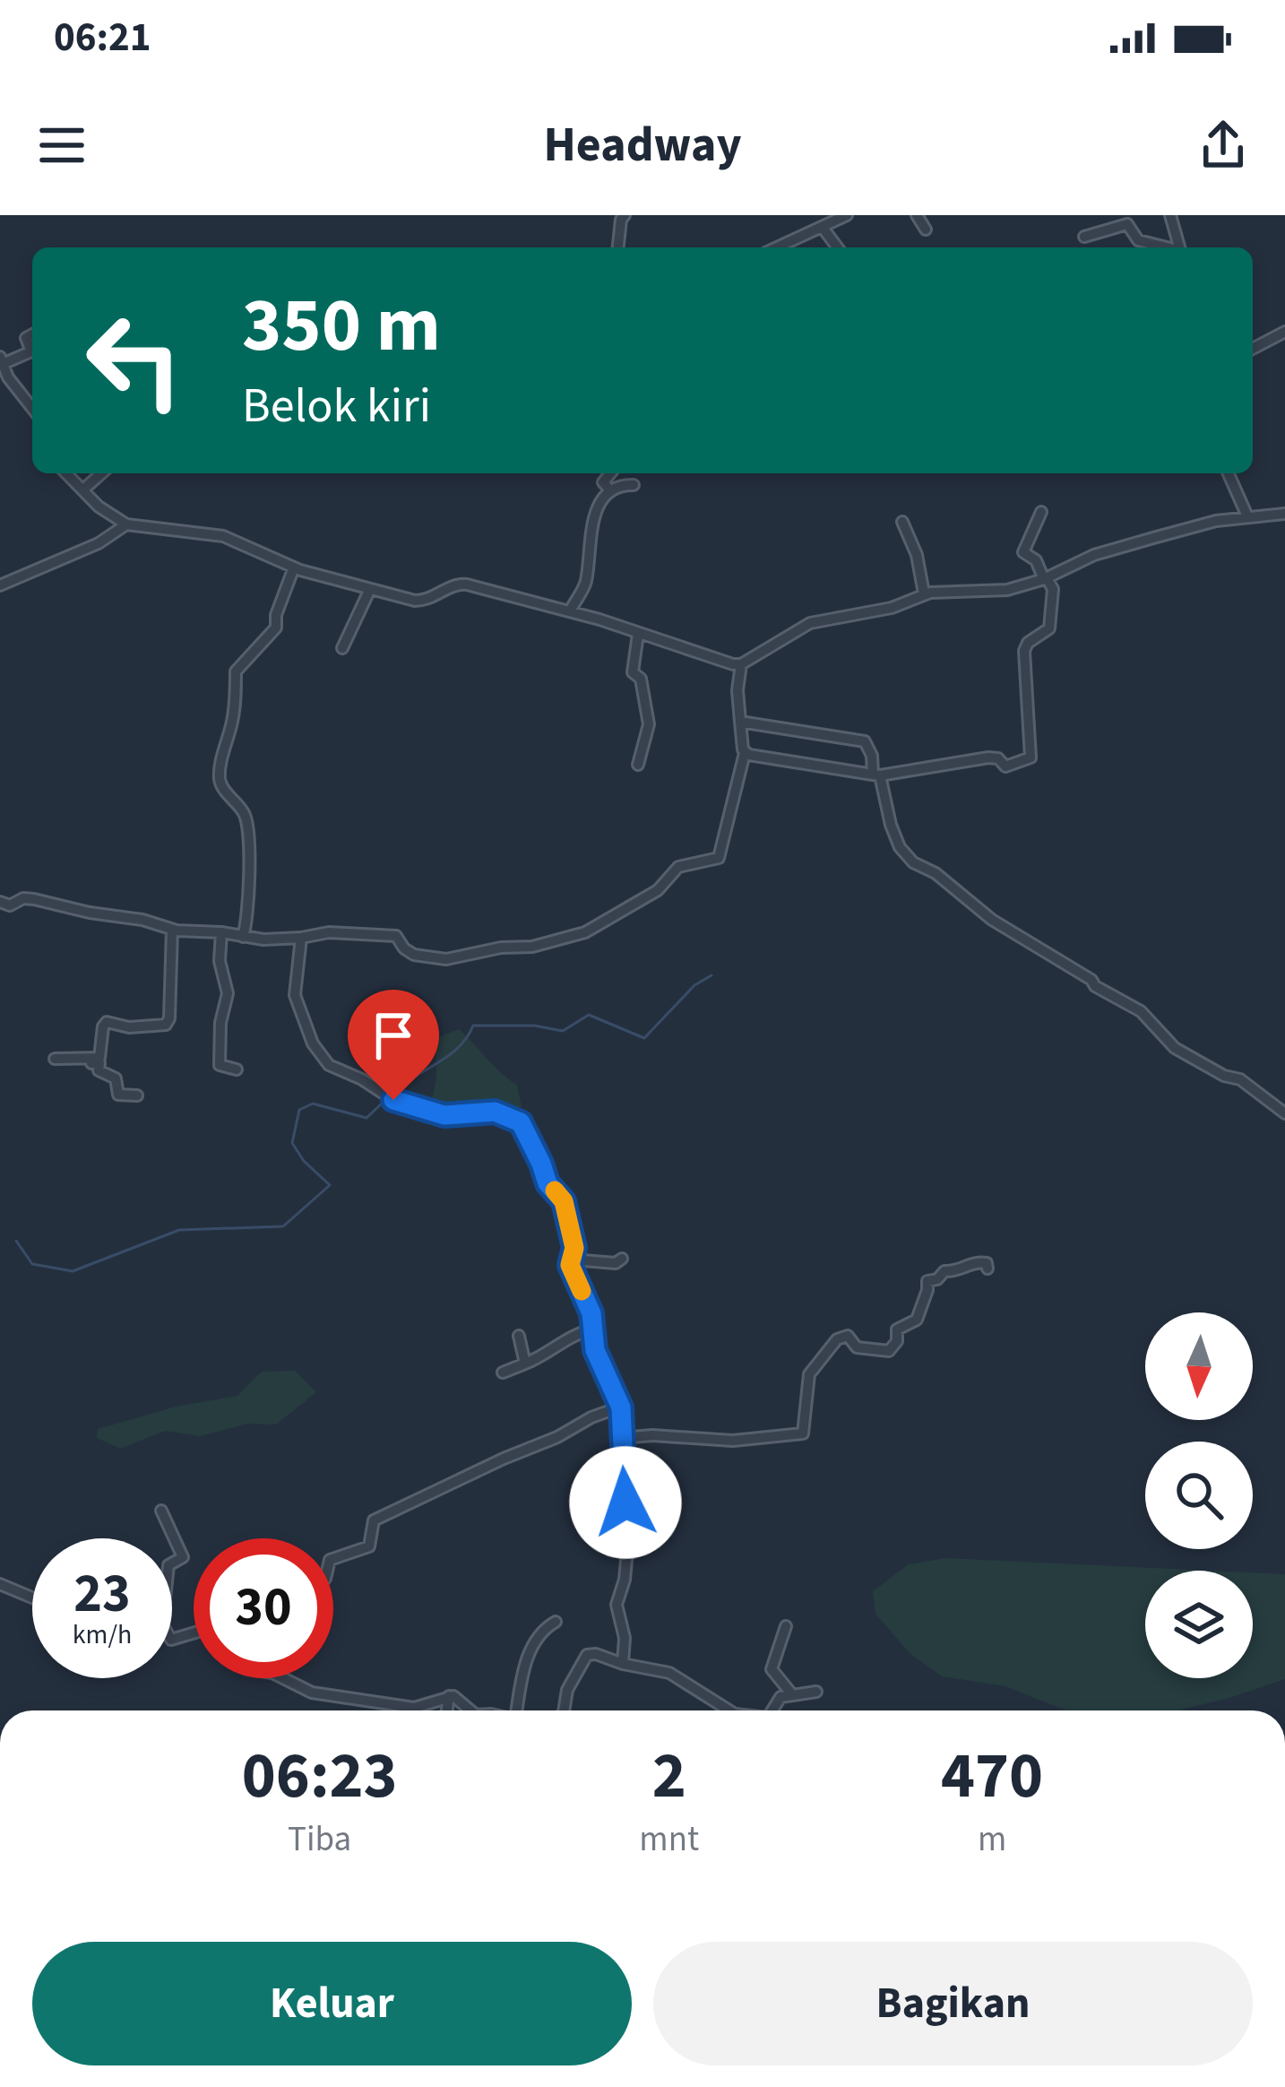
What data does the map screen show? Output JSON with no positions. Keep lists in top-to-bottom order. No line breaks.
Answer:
{"north":"bottom","page":{"status":"06:21","header":"Headway","turn":["350 m","Belok kiri"],"speed":"23 km/h","limit":"30","eta":["06:23","Tiba","2","mnt","470","m"],"buttons":["Keluar","Bagikan"]}}
